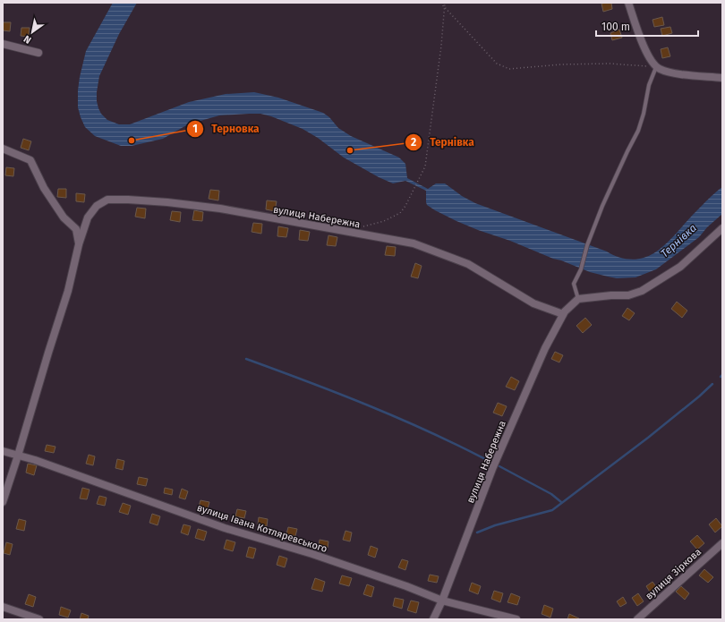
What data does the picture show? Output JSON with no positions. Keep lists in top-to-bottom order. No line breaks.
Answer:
{"streets":{"street":["вулиця Набережна","вулиця Івана Котляревського","вулиця Зіркова"]},"crossings":[["вулиця Набережна","вулиця Івана Котляревського"]],"water":["Тернівка"],"places":["Терновка","Тернівка"],"scale_bar":"100 m","north":"bottom left"}
